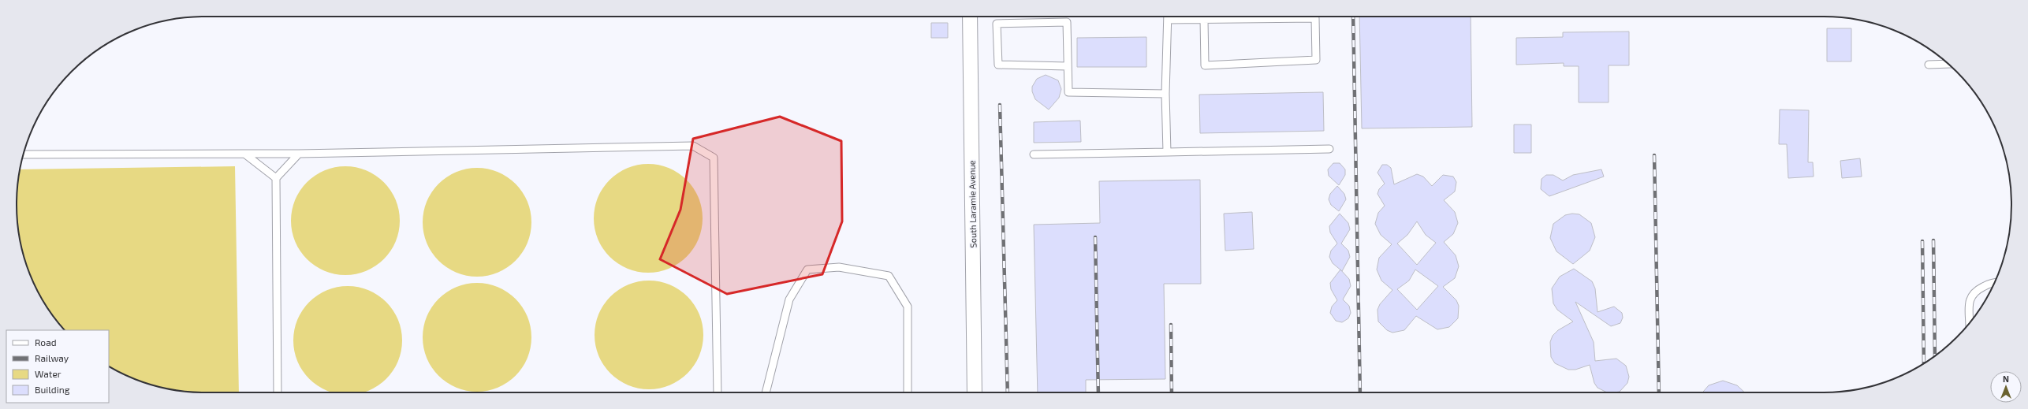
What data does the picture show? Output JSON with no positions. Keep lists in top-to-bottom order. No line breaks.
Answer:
{"streets":{"street":["South Laramie Avenue"]},"legend":["Road","Railway","Water","Building"],"north":"top"}
